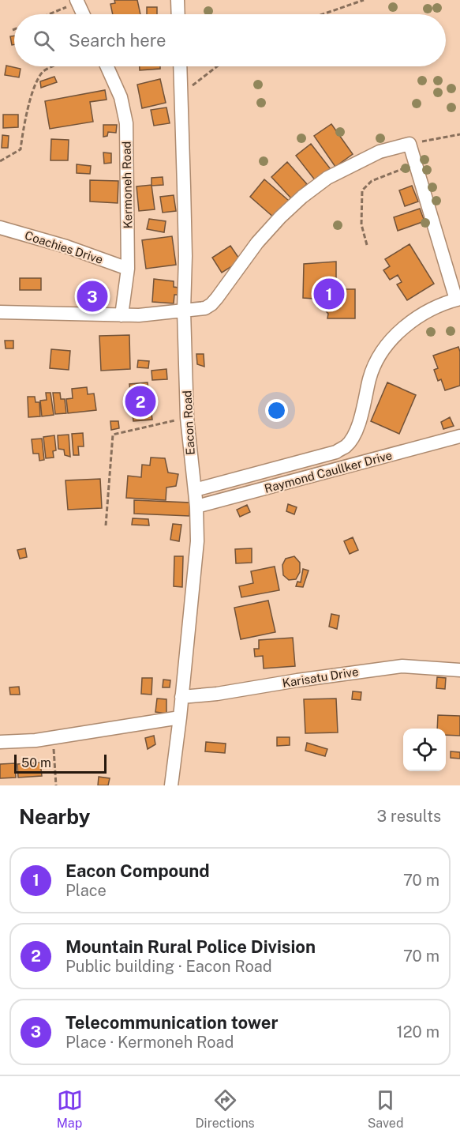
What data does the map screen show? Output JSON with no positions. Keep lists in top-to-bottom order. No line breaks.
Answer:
{"streets":{"street":["Kermoneh Road","Coachies Drive","Eacon Road","Raymond Caullker Drive","Karisatu Drive"]},"crossings":[["Kermoneh Road","Coachies Drive"],["Eacon Road","Raymond Caullker Drive"],["Eacon Road","Karisatu Drive"]],"scale_bar":"50 m","page":{"search":"Search here","pins":["1","3","2"],"scale":"50 m","heading":["Nearby","3 results"],"list":[{"mark":"1","name":"Eacon Compound","note":"Place","value":"70 m"},{"mark":"2","name":"Mountain Rural Police Division","note":"Public building · Eacon Road","value":"70 m"},{"mark":"3","name":"Telecommunication tower","note":"Place · Kermoneh Road","value":"120 m"}],"nav":["Map","Directions","Saved"]}}
